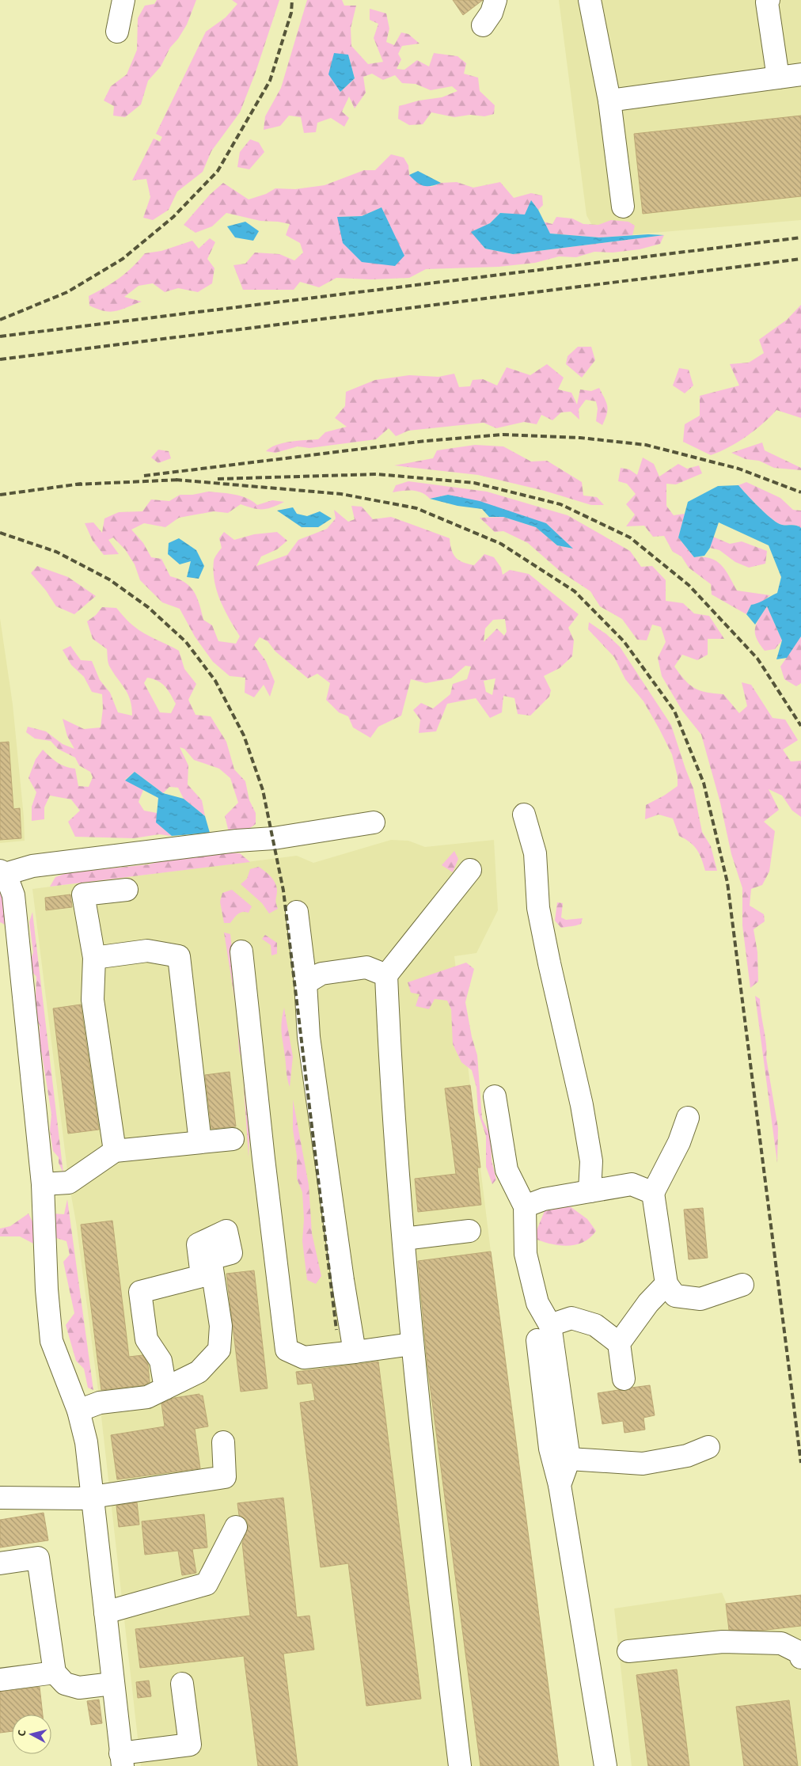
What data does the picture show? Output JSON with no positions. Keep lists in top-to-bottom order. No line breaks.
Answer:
{"north":"left"}
